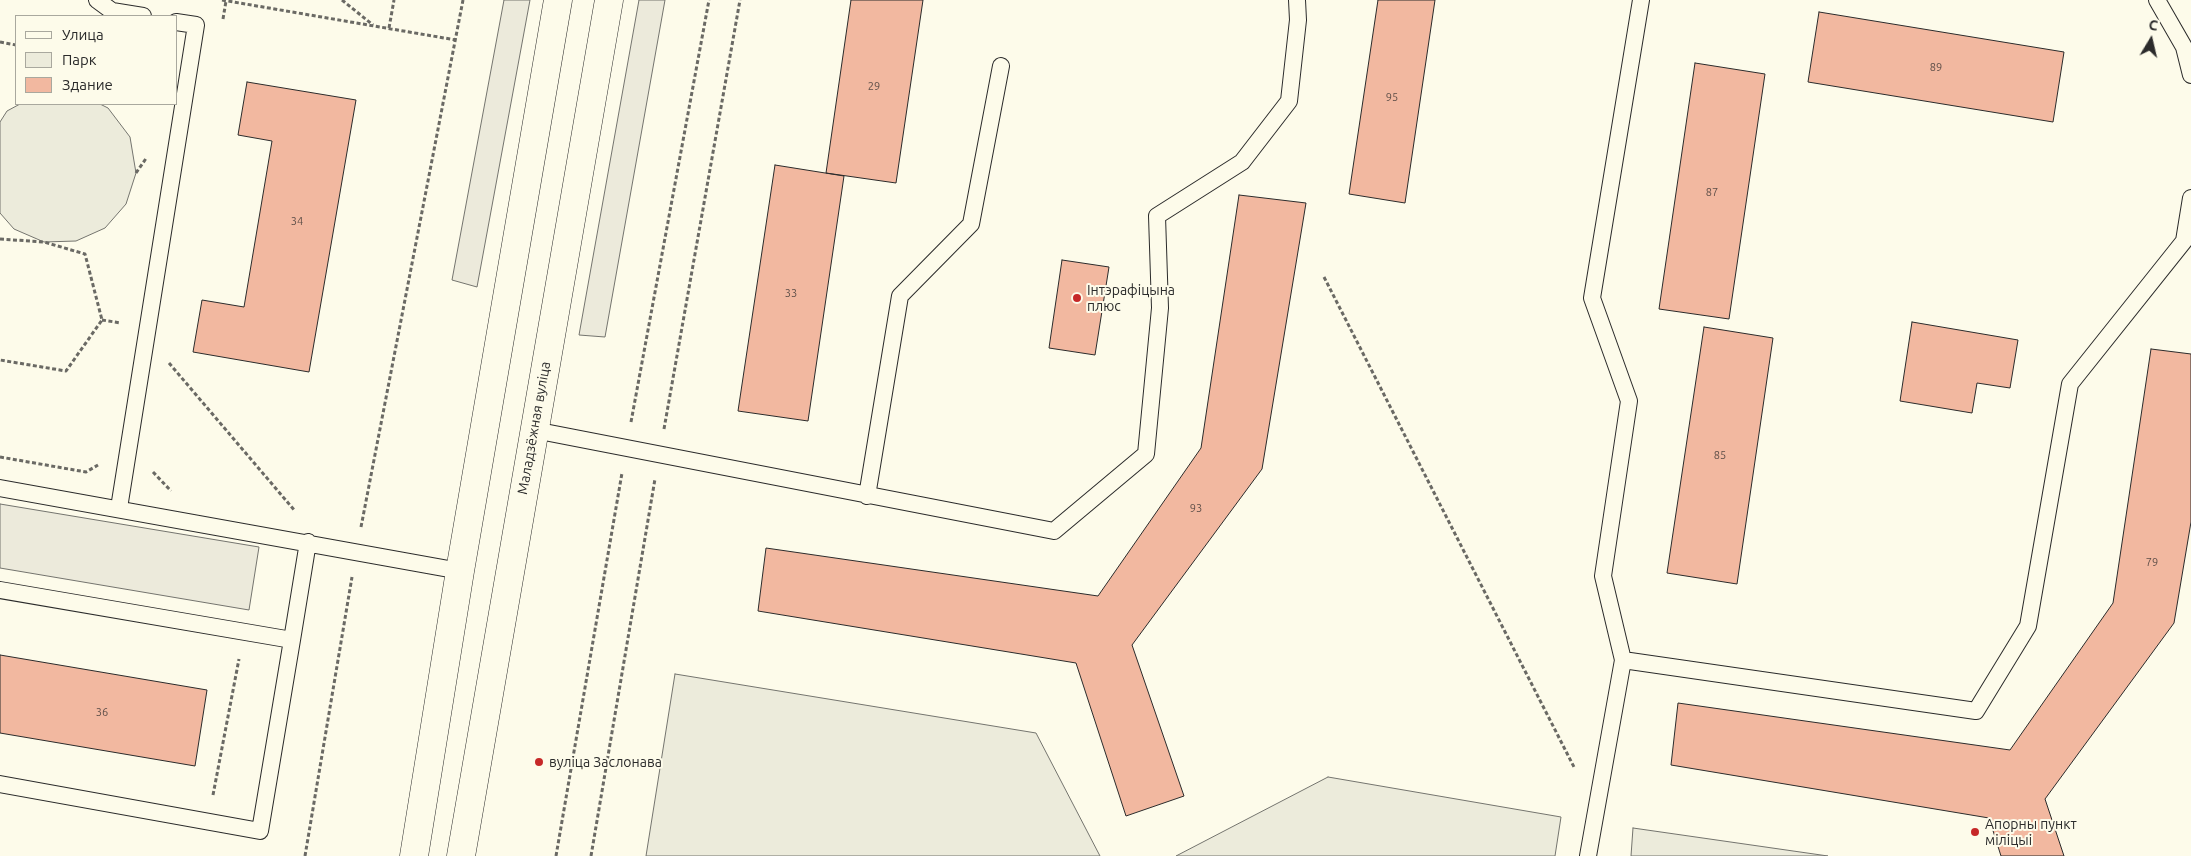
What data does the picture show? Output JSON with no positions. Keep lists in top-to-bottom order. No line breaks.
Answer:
{"streets":{"main road":["Маладзёжная вуліца"]},"places":["Інтэрафіцына плюс","вуліца Заслонава","Апорны пункт міліцыі"],"house_numbers":["89","29","95","87","34","33","85","93","79","36"],"legend":["Улица","Парк","Здание"],"north":"top"}
